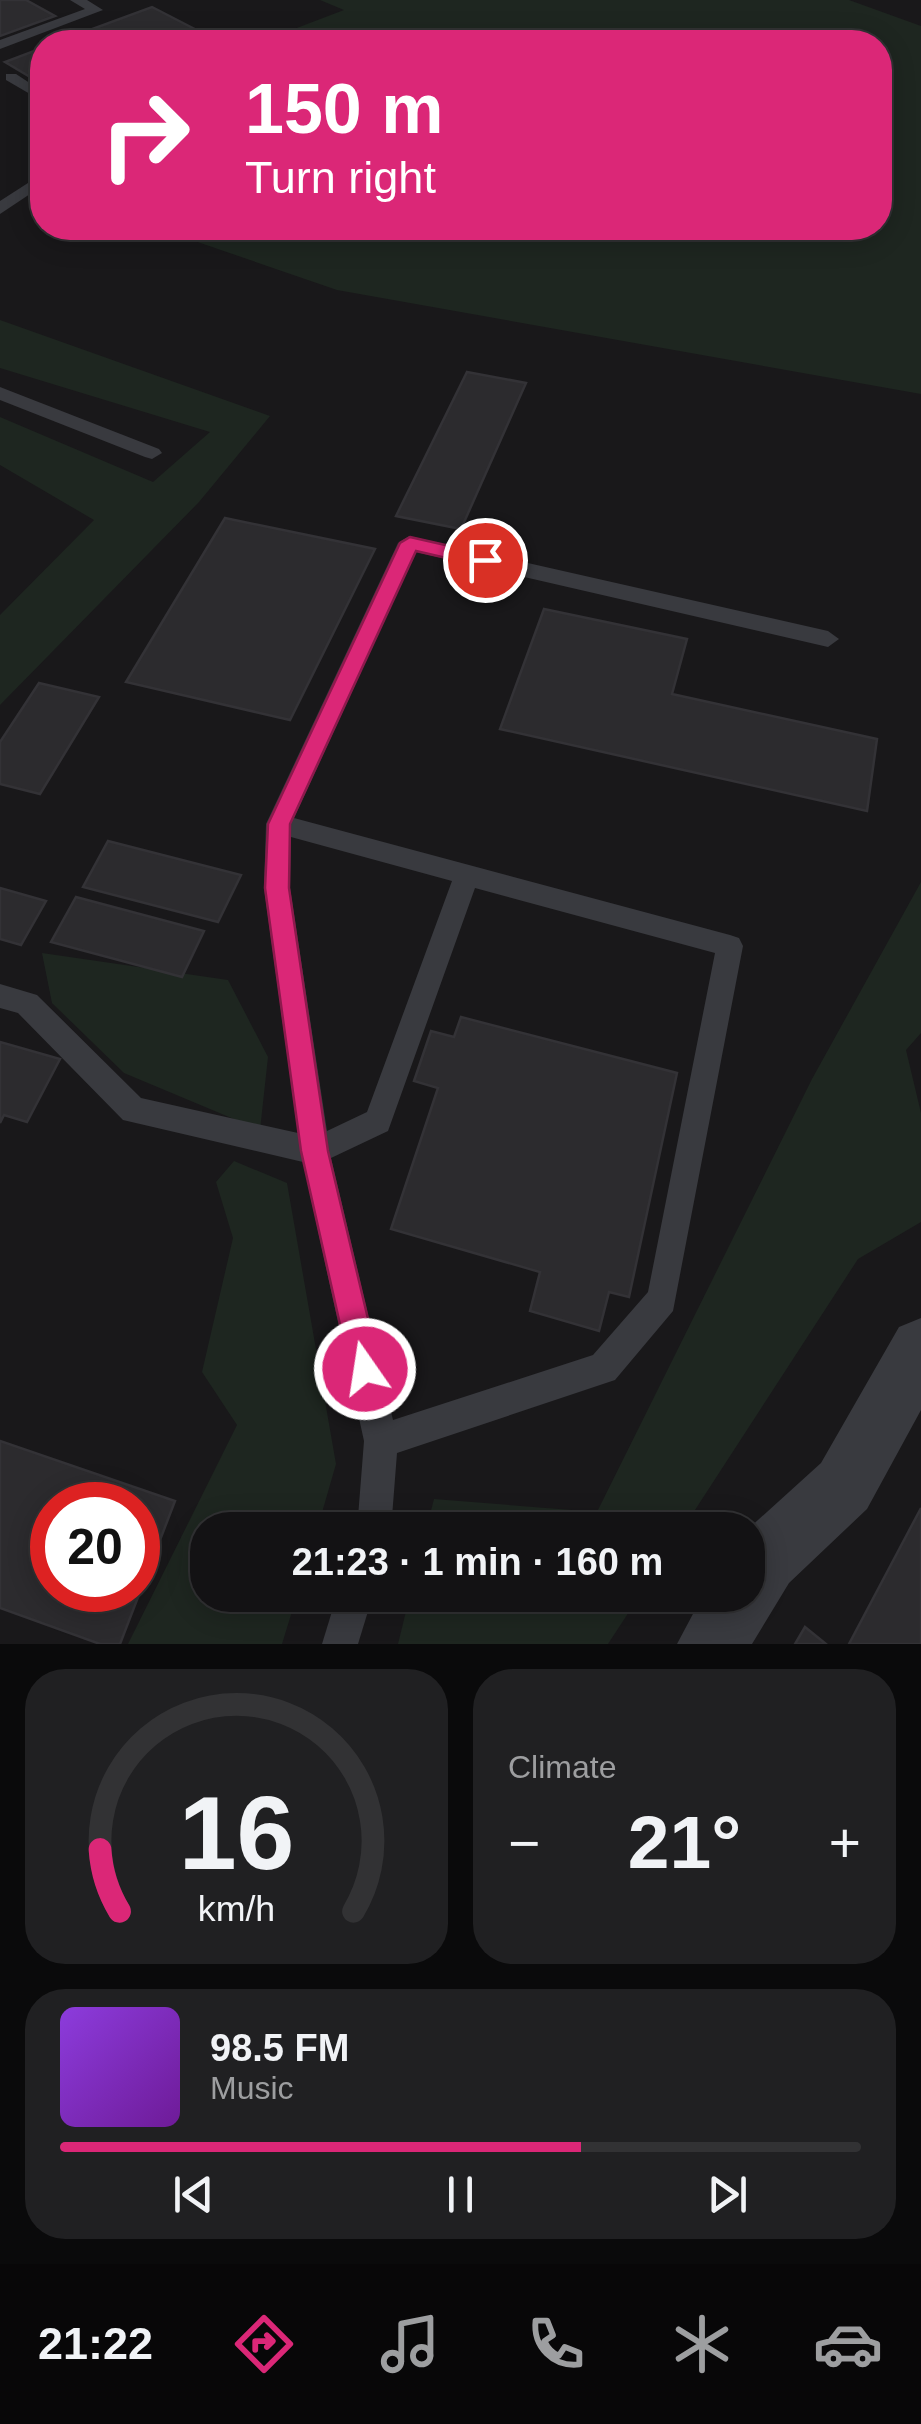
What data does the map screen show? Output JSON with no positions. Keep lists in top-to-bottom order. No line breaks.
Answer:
{"page":{"turn":["150 m","Turn right"],"limit":"20","trip":"21:23 · 1 min · 160 m","tile":"Climate","heat":["−","21°","+"],"song":["98.5 FM","Music"],"tabs":"21:22","gauge":["16","km/h"]}}
